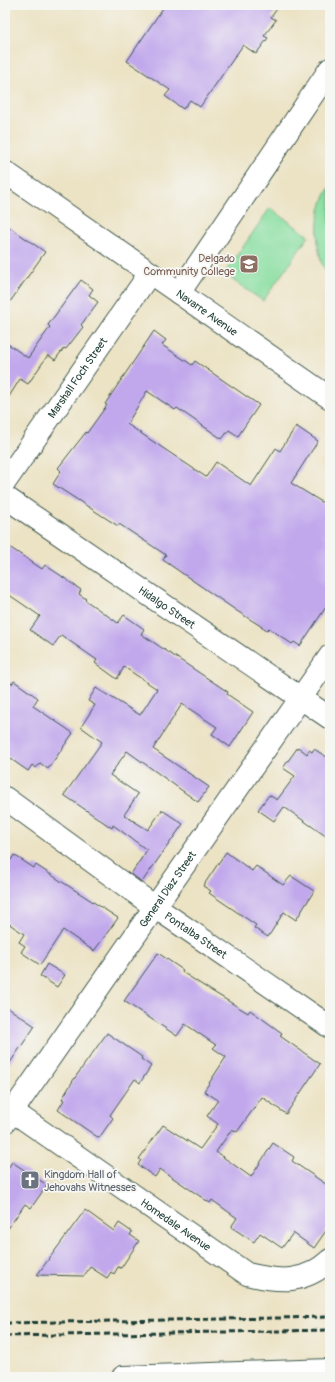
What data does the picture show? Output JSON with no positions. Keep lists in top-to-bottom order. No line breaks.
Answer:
{"streets":{"street":["Navarre Avenue","Marshall Foch Street","Hidalgo Street","General Diaz Street","Pontalba Street","Homedale Avenue"]},"crossings":[["Navarre Avenue","Marshall Foch Street"],["Hidalgo Street","General Diaz Street"],["General Diaz Street","Pontalba Street"],["General Diaz Street","Homedale Avenue"]],"places":{"school or university":["Delgado Community College"],"church":["Kingdom Hall of Jehovahs Witnesses"]}}
